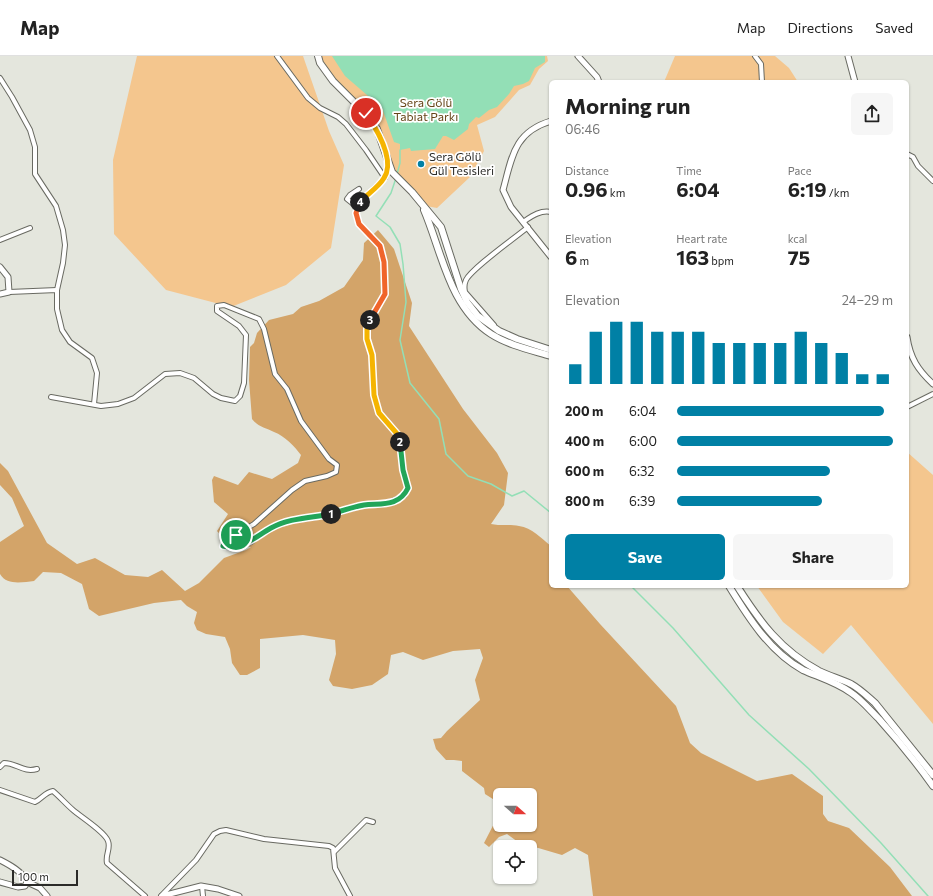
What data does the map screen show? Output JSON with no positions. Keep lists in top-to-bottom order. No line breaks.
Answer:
{"parks":["Sera Gölü Tabiat Parkı"],"places":["Sera Gölü Gül Tesisleri"],"scale_bar":"100 m","north":"right","page":{"header":"Map","nav":["Map","Directions","Saved"],"heading":["Morning run","06:46"],"stats":[["Distance","0.96 km"],["Time","6:04"],["Pace","6:19 /km"],["Elevation","6 m"],["Heart rate","163 bpm"],["kcal","75"]],"pins":["4","3","2","1"],"chart":["Elevation","24–29 m"],"list":[{"name":"200 m","note":"6:04"},{"name":"400 m","note":"6:00"},{"name":"600 m","note":"6:32"},{"name":"800 m","note":"6:39"}],"buttons":["Save","Share"],"scale":"100 m"}}
